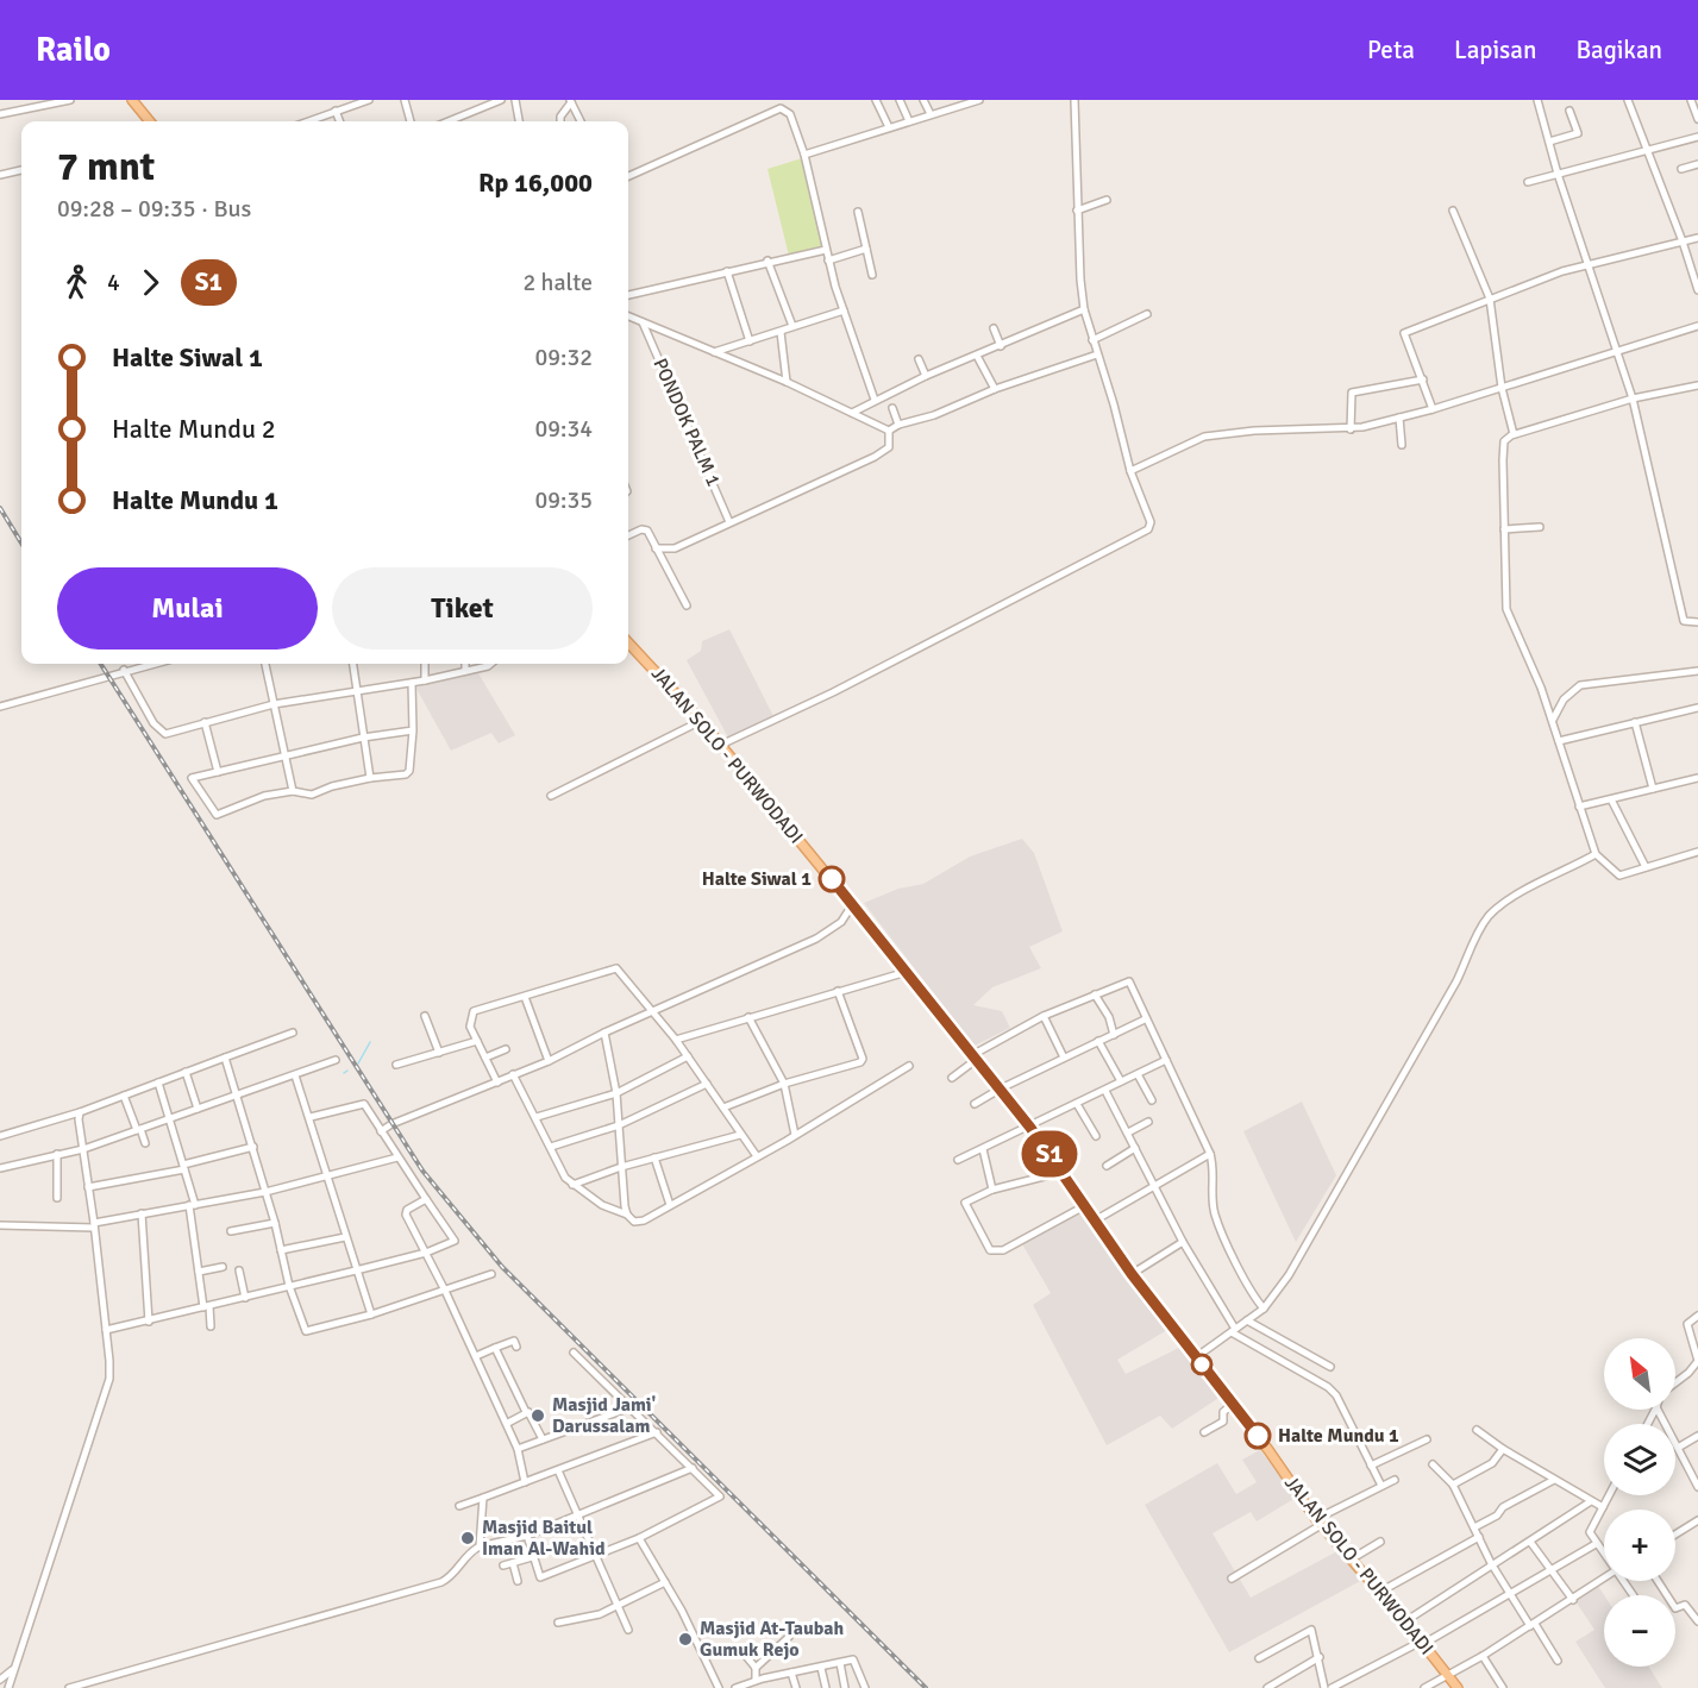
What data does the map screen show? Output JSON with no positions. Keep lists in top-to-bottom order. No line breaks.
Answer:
{"streets":{"main road":["JALAN SOLO - PURWODADI"],"street":["PONDOK PALM 1"]},"places":["Halte Siwal 1","Masjid Jami' Darussalam","Halte Mundu 1","Masjid Baitul Iman Al-Wahid","Masjid At-Taubah Gumuk Rejo"],"lines":["bus line S1"],"north":"top left","page":{"header":"Railo","nav":["Peta","Lapisan","Bagikan"],"on_map":"S1","heading":["7 mnt","09:28 – 09:35 · Bus","Rp 16,000"],"legs":["4","S1","2 halte"],"list":[{"name":"Halte Siwal 1","value":"09:32"},{"name":"Halte Mundu 2","value":"09:34"},{"name":"Halte Mundu 1","value":"09:35"}],"buttons":["Mulai","Tiket"],"map_buttons":["+","−"]}}
